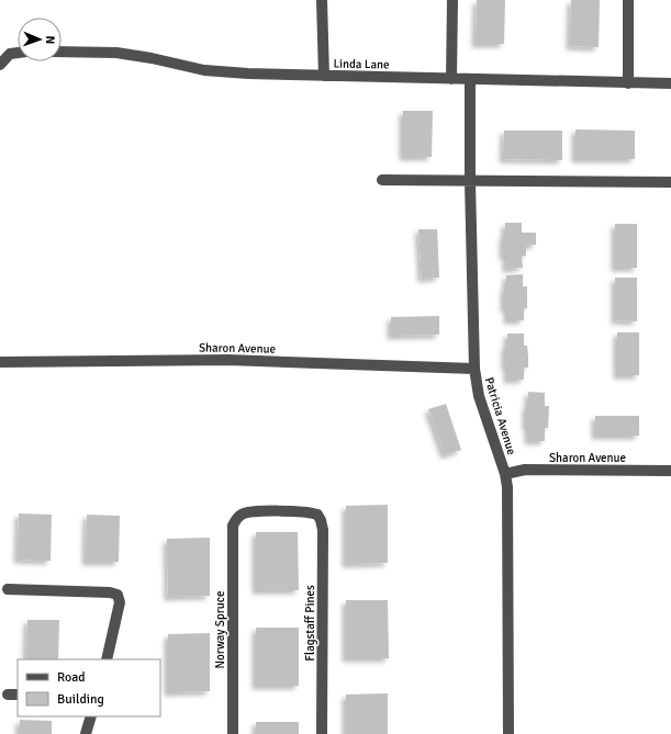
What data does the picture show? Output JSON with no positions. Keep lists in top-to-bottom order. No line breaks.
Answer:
{"streets":{"street":["Linda Lane","Sharon Avenue","Patricia Avenue","Flagstaff Pines","Norway Spruce"]},"crossings":[["Linda Lane","Patricia Avenue"],["Sharon Avenue","Patricia Avenue"],["Flagstaff Pines","Norway Spruce"]],"legend":["Road","Building"],"north":"right"}
